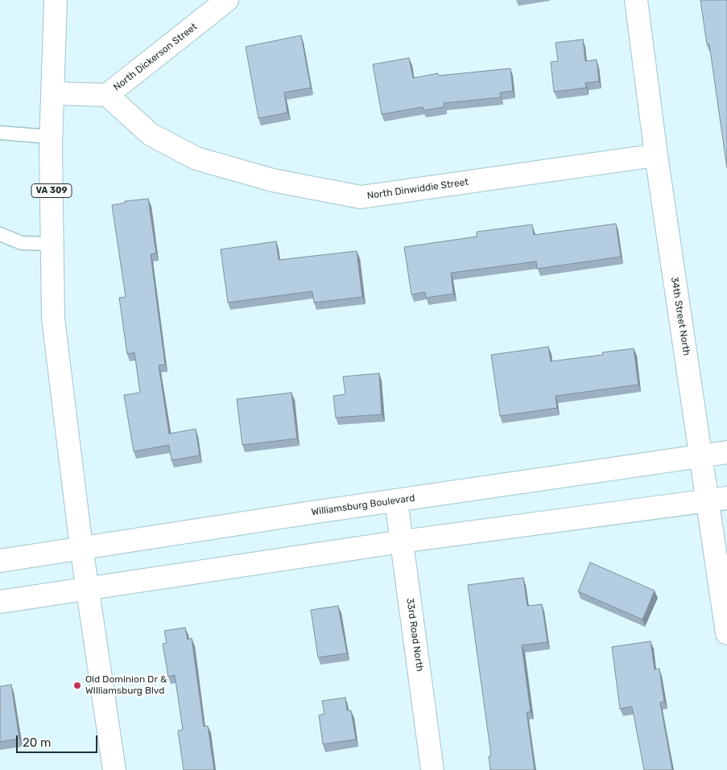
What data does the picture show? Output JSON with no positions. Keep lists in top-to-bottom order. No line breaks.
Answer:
{"streets":{"main road":["North Dickerson Street","North Dinwiddie Street","VA 309","34th Street North","Williamsburg Boulevard","33rd Road North"]},"crossings":[["North Dickerson Street","North Dinwiddie Street"],["North Dickerson Street","VA 309"],["North Dinwiddie Street","34th Street North"],["VA 309","Williamsburg Boulevard"],["34th Street North","Williamsburg Boulevard"],["Williamsburg Boulevard","33rd Road North"]],"places":["Old Dominion Dr & WIlliamsburg Blvd"],"scale_bar":"20 m"}
